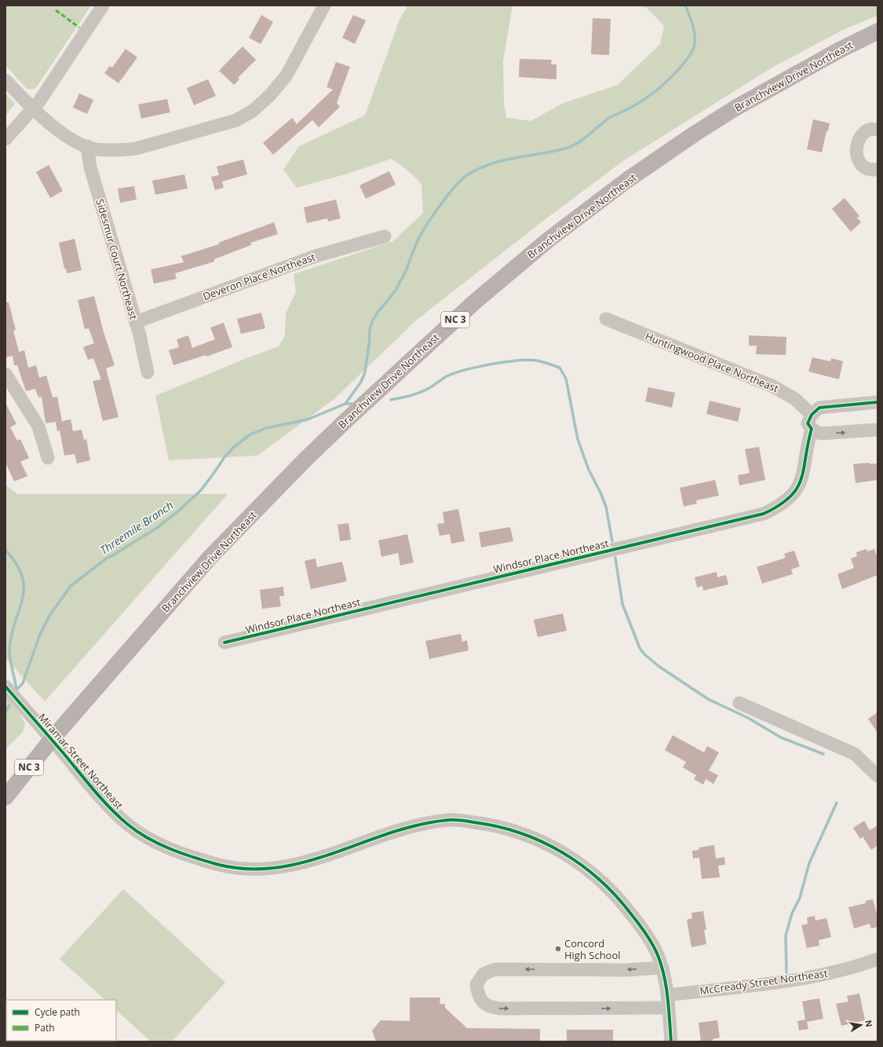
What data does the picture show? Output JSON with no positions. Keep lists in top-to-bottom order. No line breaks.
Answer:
{"streets":{"main road":["Branchview Drive Northeast","NC 3"],"street":["Sidesmur Court Northeast","Deveron Place Northeast","Huntingwood Place Northeast","Windsor Place Northeast","Miramar Street Northeast","McCready Street Northeast"]},"crossings":[["Branchview Drive Northeast","Miramar Street Northeast"],["Sidesmur Court Northeast","Deveron Place Northeast"],["Huntingwood Place Northeast","Windsor Place Northeast"],["Miramar Street Northeast","McCready Street Northeast"]],"water":["Threemile Branch"],"places":["Concord High School"],"legend":["Cycle path","Path"],"north":"right"}
